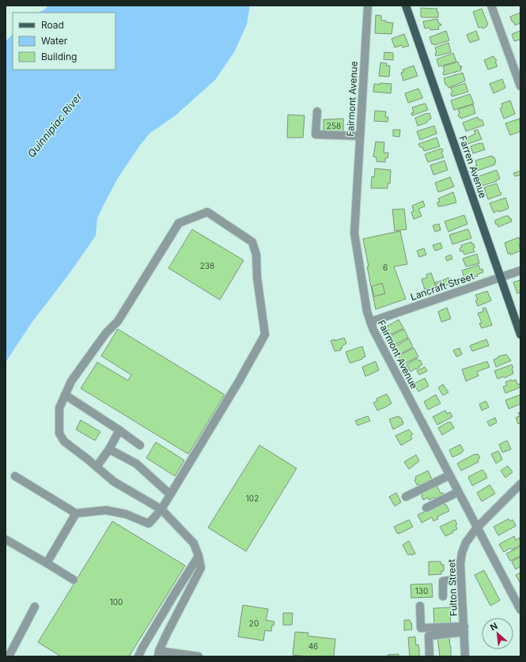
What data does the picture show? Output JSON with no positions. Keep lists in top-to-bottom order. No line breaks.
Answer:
{"streets":{"main road":["Farren Avenue"],"street":["Fairmont Avenue","Lancraft Street","Fulton Street"]},"crossings":[["Fairmont Avenue","Lancraft Street"],["Fairmont Avenue","Fulton Street"],["Farren Avenue","Lancraft Street"]],"water":["Quinnipiac River"],"house_numbers":["258","238","6","102","130","100","20","46"],"legend":["Road","Water","Building"],"north":"top left"}
